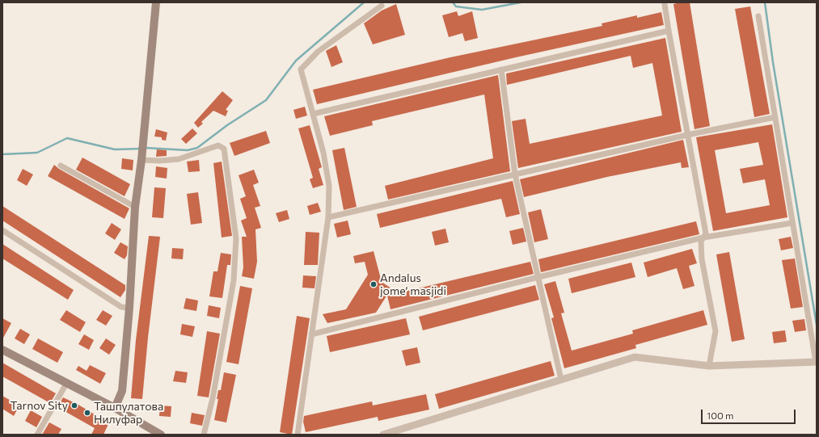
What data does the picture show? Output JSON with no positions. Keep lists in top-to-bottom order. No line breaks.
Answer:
{"places":["Andalus jome’ masjidi","Tarnov Sity","Ташпулатова Нилуфар"],"scale_bar":"100 m"}
